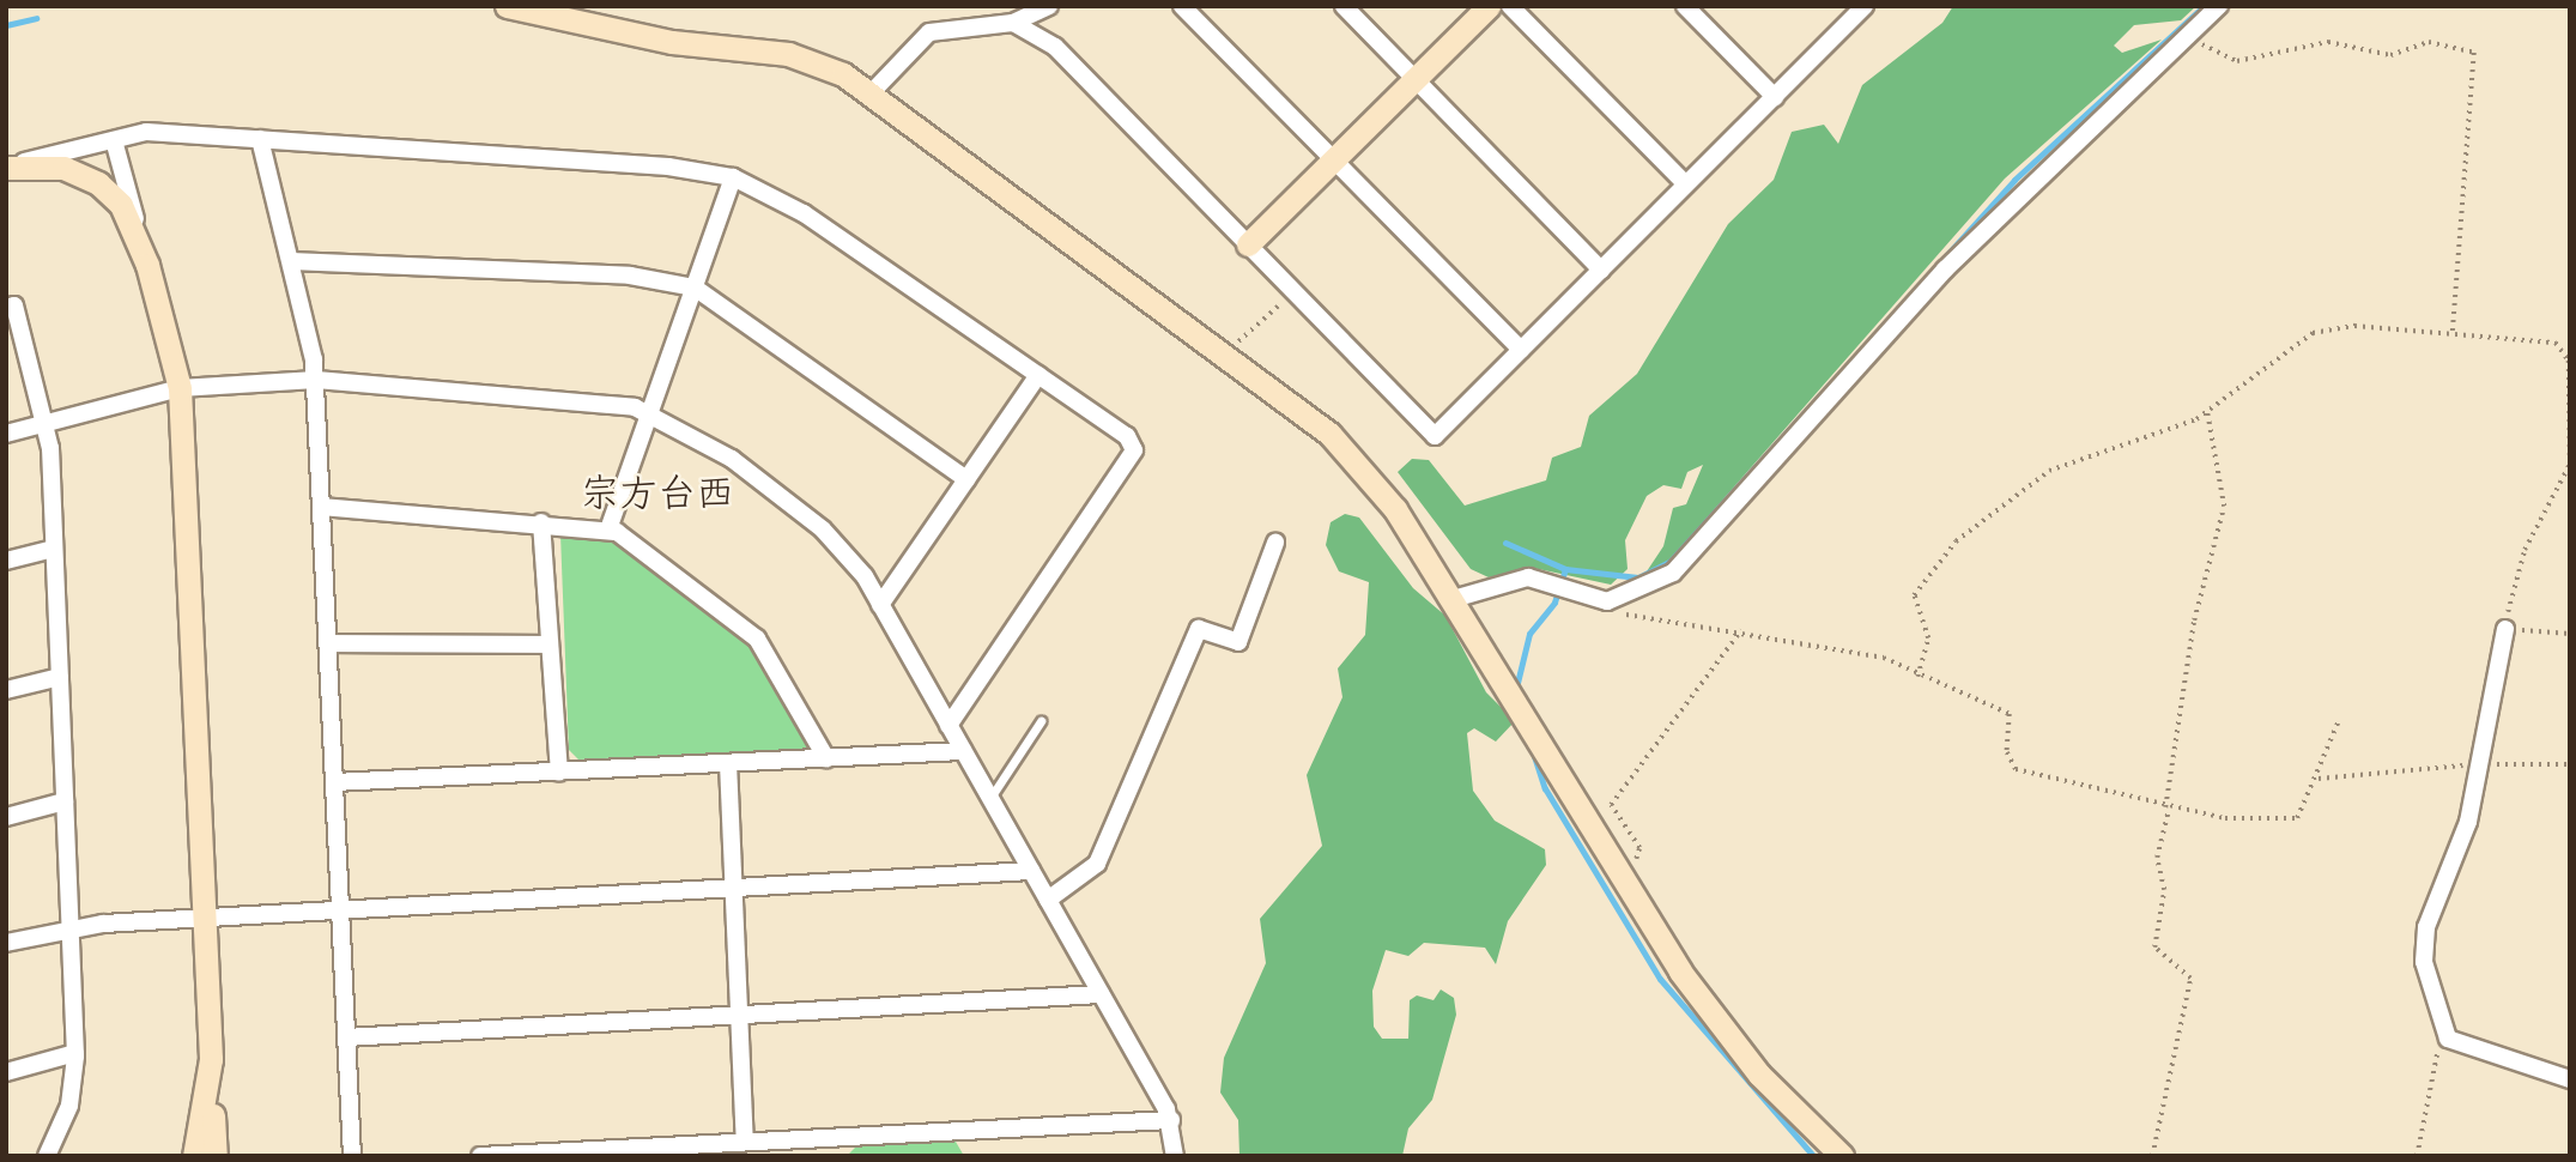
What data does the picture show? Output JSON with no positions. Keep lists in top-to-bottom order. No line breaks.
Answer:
{"districts":["宗方台西"]}
